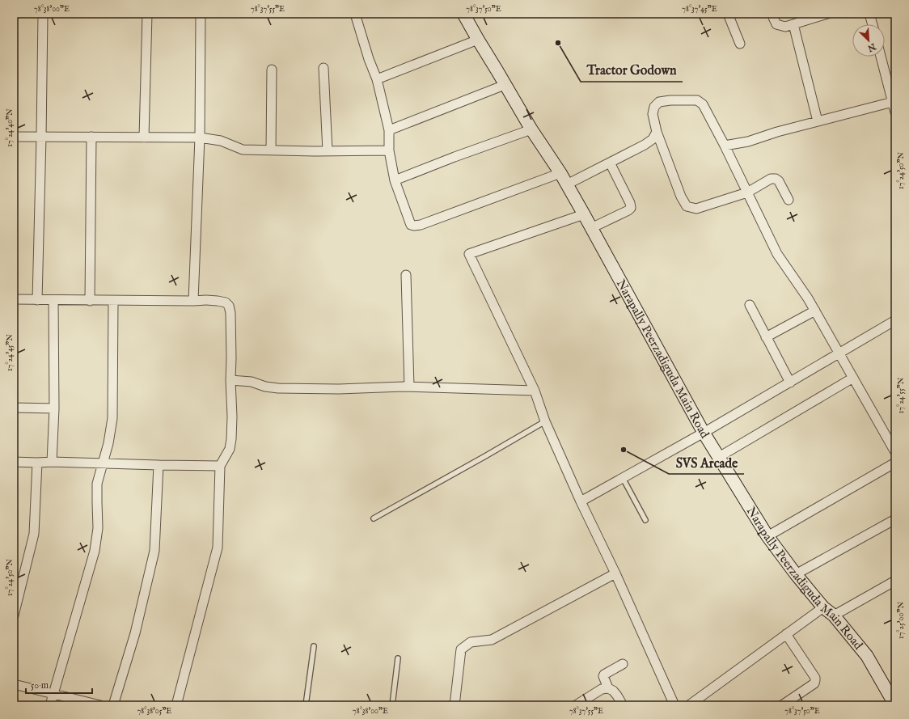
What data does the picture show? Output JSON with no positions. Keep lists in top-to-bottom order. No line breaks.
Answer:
{"streets":{"street":["Narapally Peerzadiguda Main Road"]},"places":["Tractor Godown","SVS Arcade"],"scale_bar":"50 m","north":"bottom right","coordinates":["78°38'00\"E","78°37'55\"E","78°37'50\"E","78°37'45\"E","17°24'40\"N","17°24'50\"N","17°24'45\"N","17°24'55\"N","17°25'00\"N","78°38'05\"E"]}
